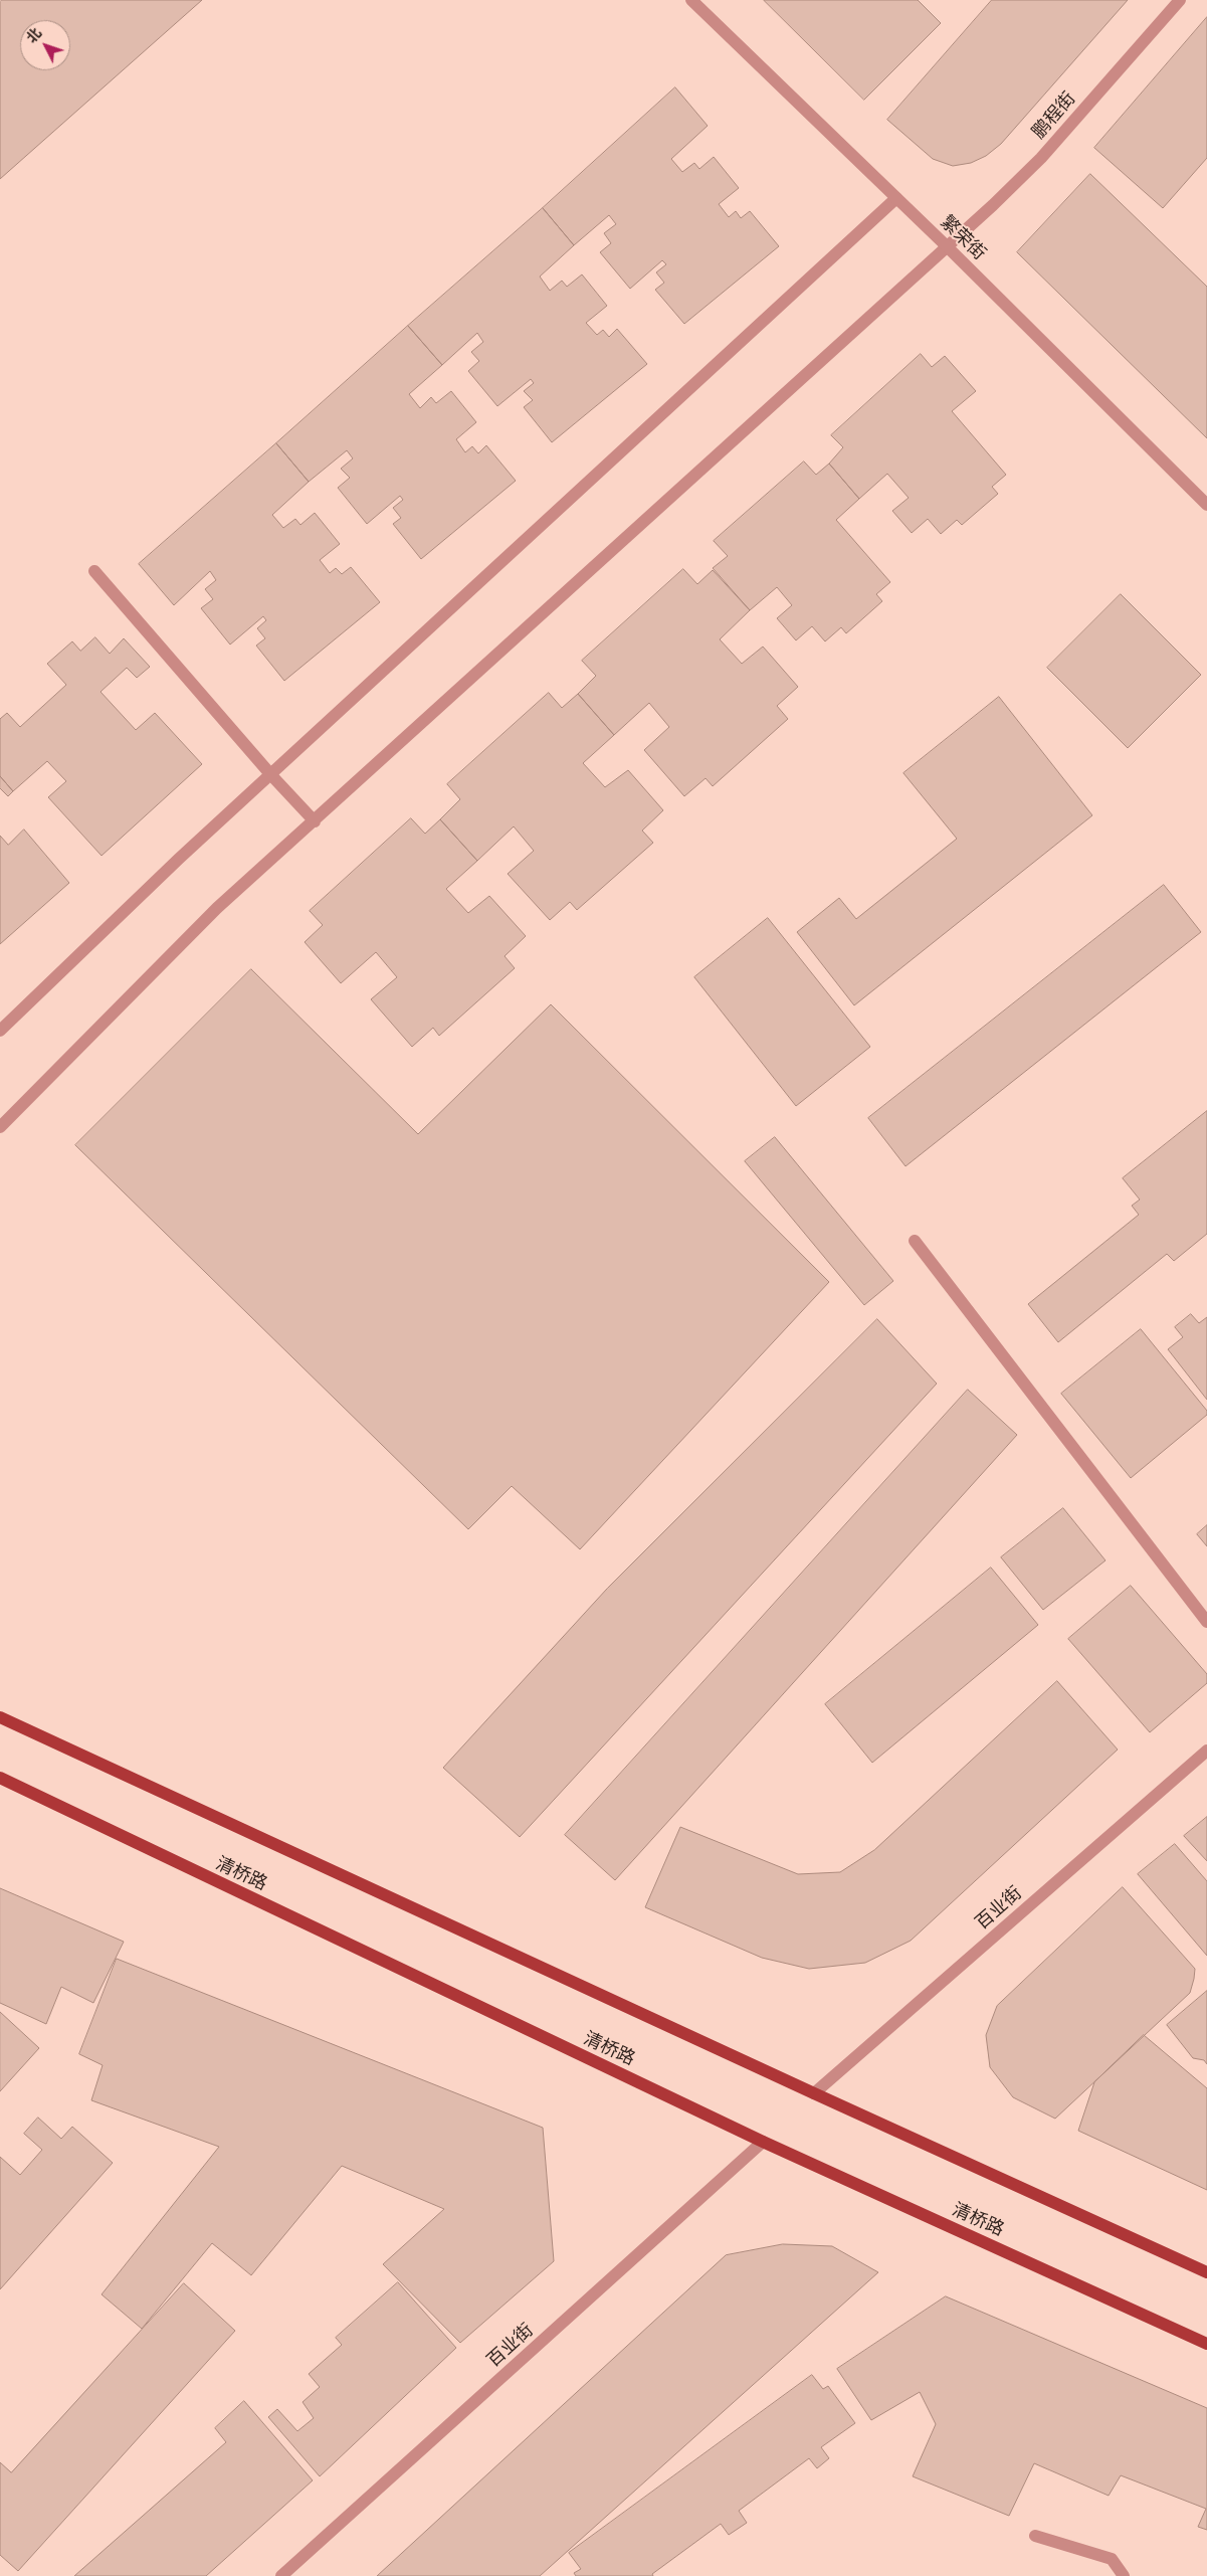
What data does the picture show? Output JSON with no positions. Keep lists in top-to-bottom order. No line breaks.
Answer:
{"streets":{"main road":["清桥路"],"street":["鹏程街","繁荣街","百业街"]},"crossings":[["鹏程街","繁荣街"],["清桥路","百业街"]],"north":"top left"}
